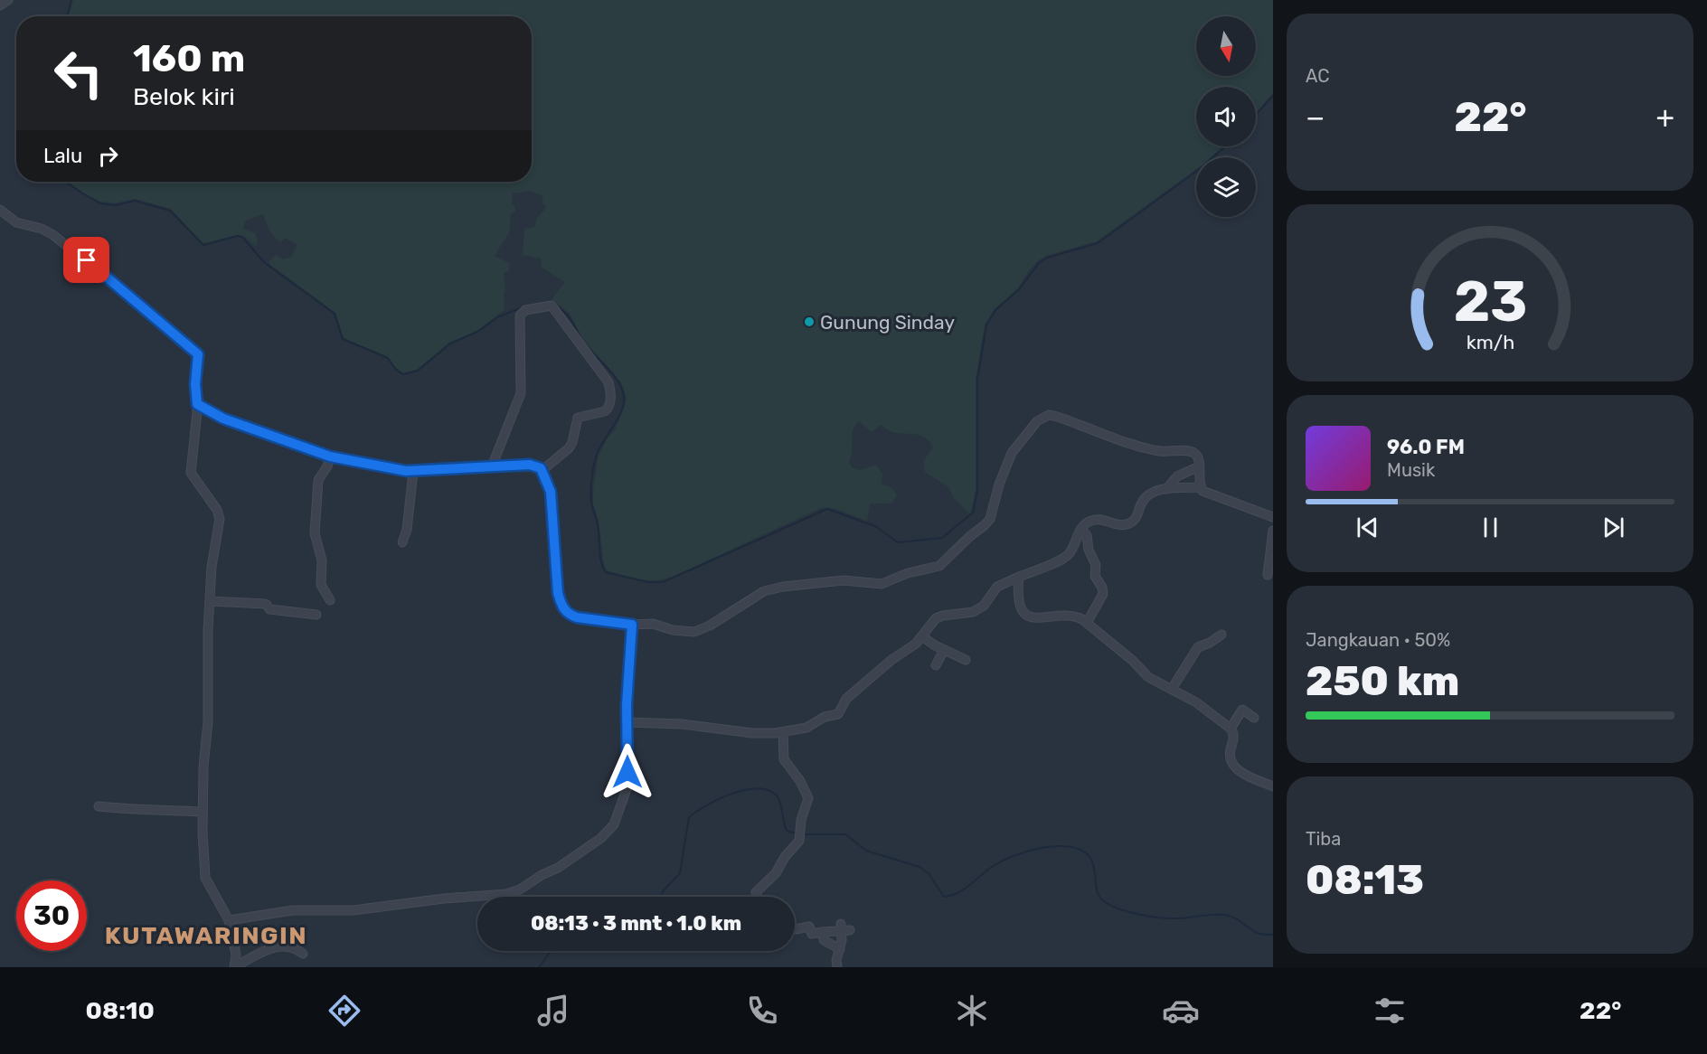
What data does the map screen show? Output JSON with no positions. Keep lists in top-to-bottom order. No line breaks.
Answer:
{"districts":["KUTAWARINGIN"],"places":["Gunung Sinday"],"north":"bottom","page":{"tile":["AC",["Jangkauan · 50%","250 km"],["Tiba","08:13"]],"turn":["160 m","Belok kiri"],"heat":["−","22°","+"],"then":"Lalu","song":["96.0 FM","Musik"],"limit":"30","trip":"08:13 · 3 mnt · 1.0 km","tabs":["08:10","22°"],"gauge":["23","km/h"]}}
